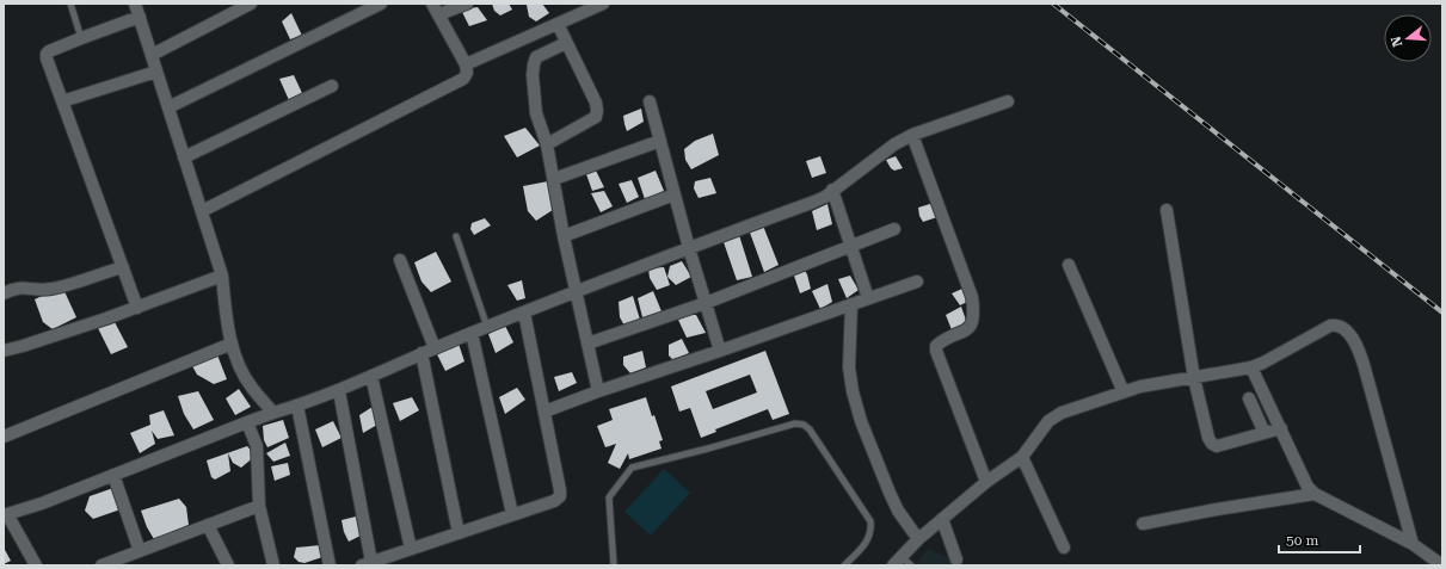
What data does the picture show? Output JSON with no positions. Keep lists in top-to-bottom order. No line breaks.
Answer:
{"scale_bar":"50 m","north":"left"}
